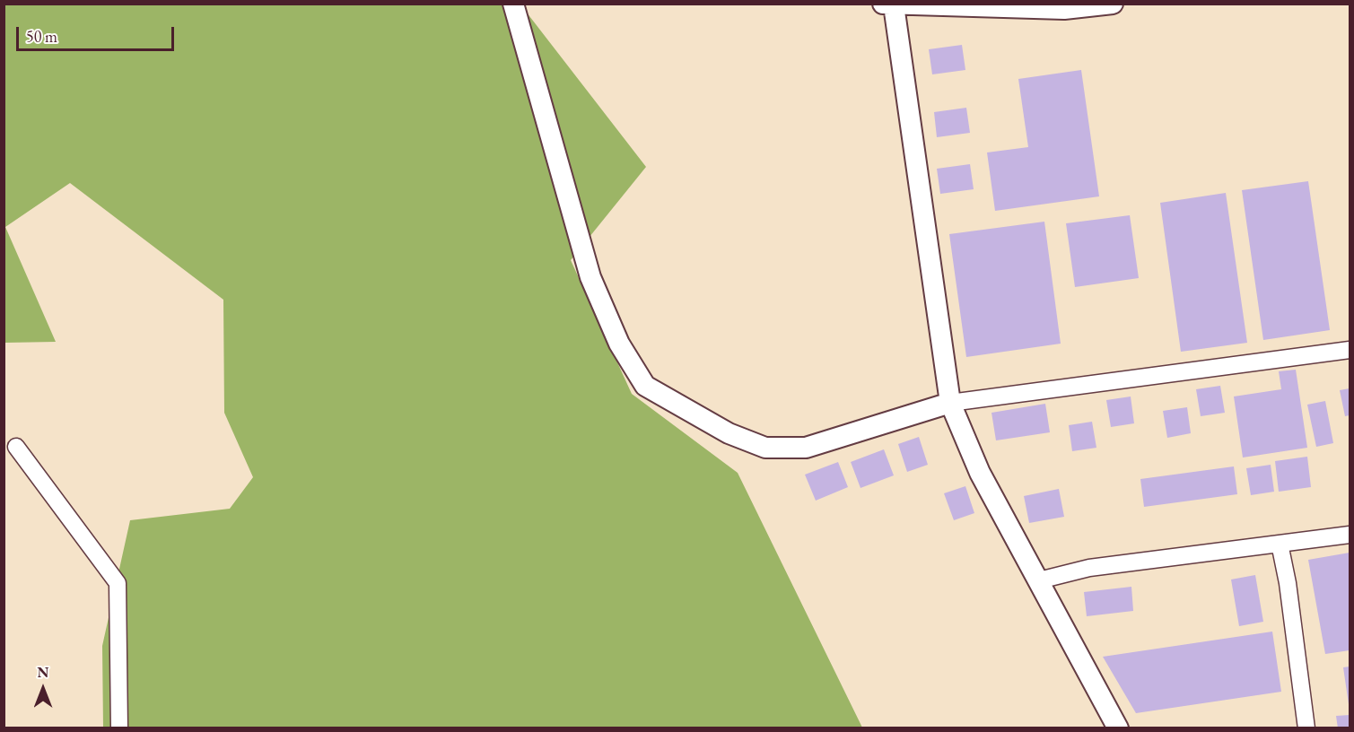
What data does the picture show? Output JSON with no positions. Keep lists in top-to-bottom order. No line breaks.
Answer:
{"scale_bar":"50 m","north":"top"}
